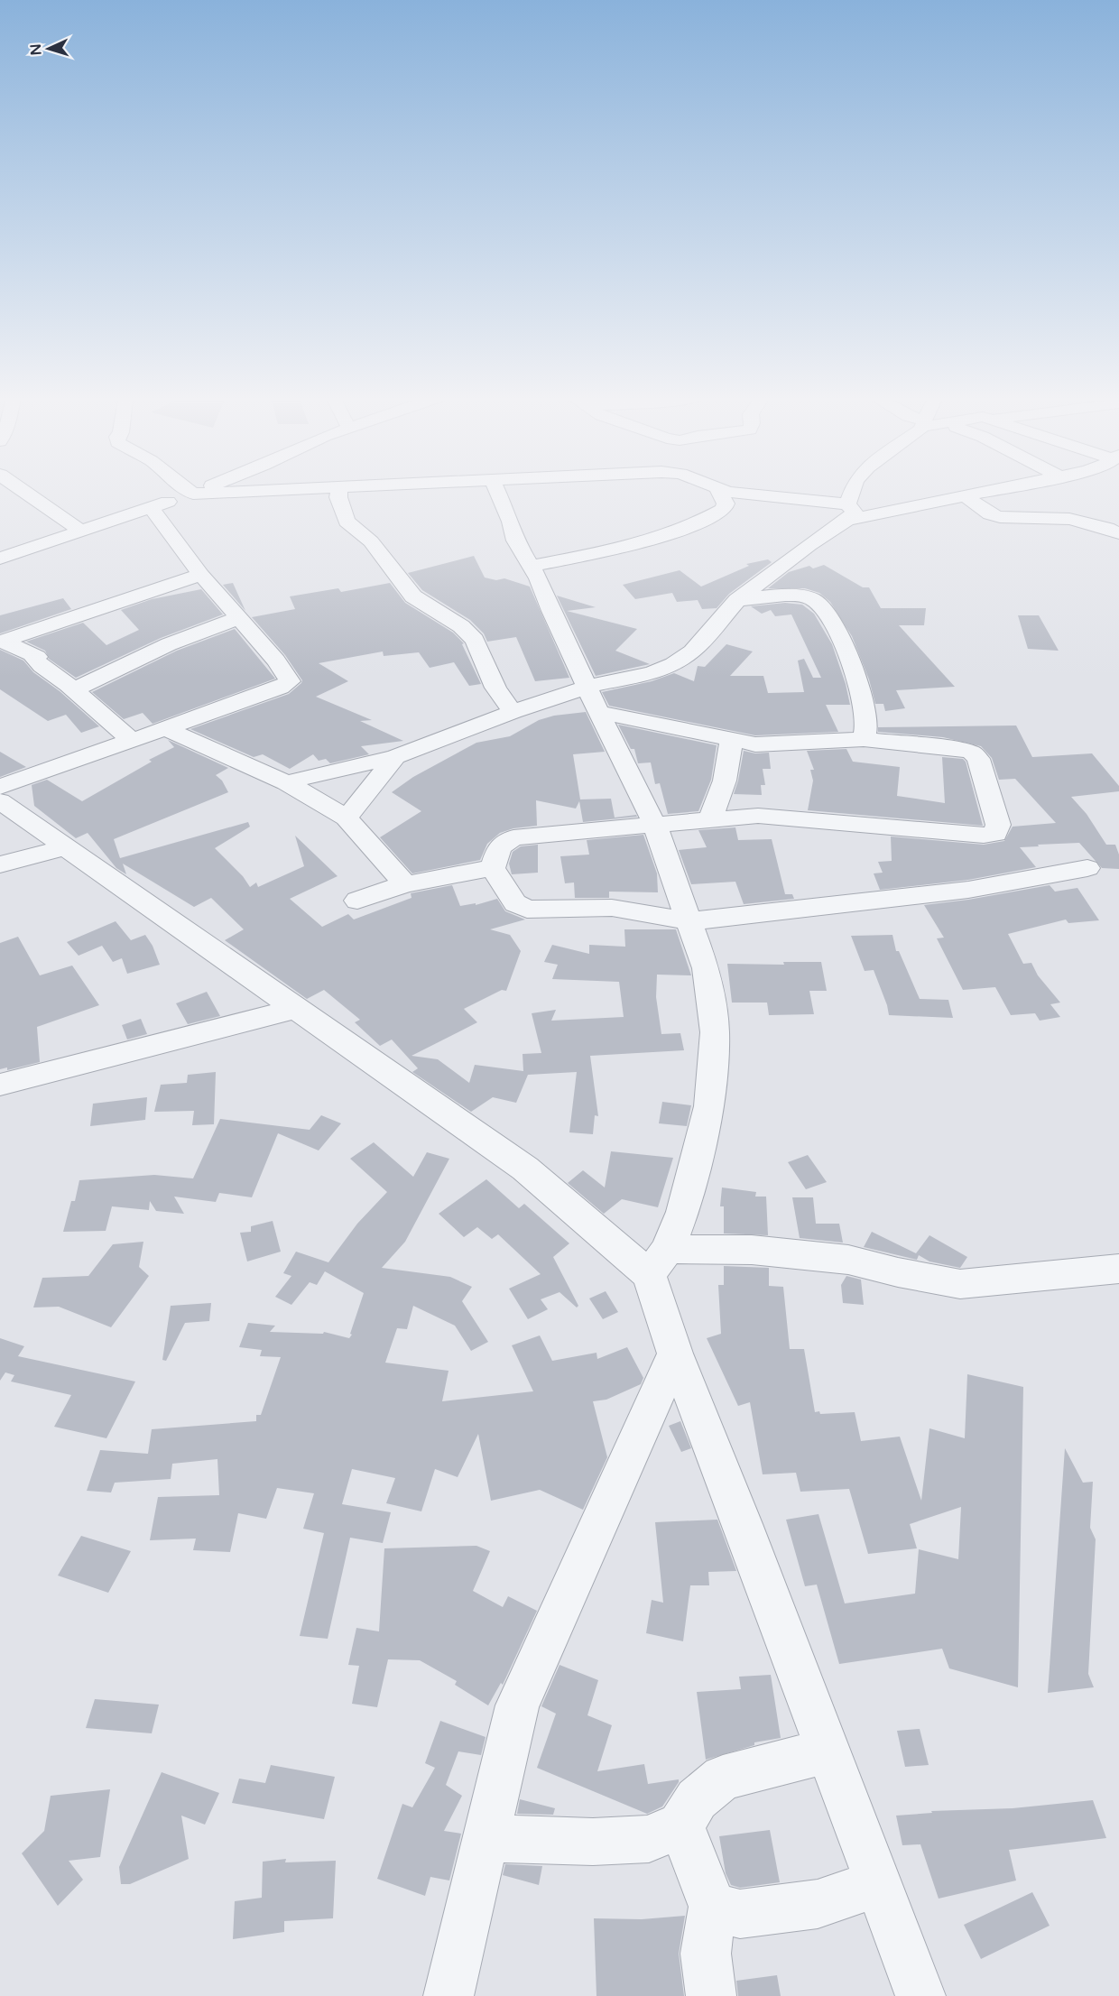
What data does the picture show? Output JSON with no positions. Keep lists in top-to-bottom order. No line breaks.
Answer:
{"north":"left"}
